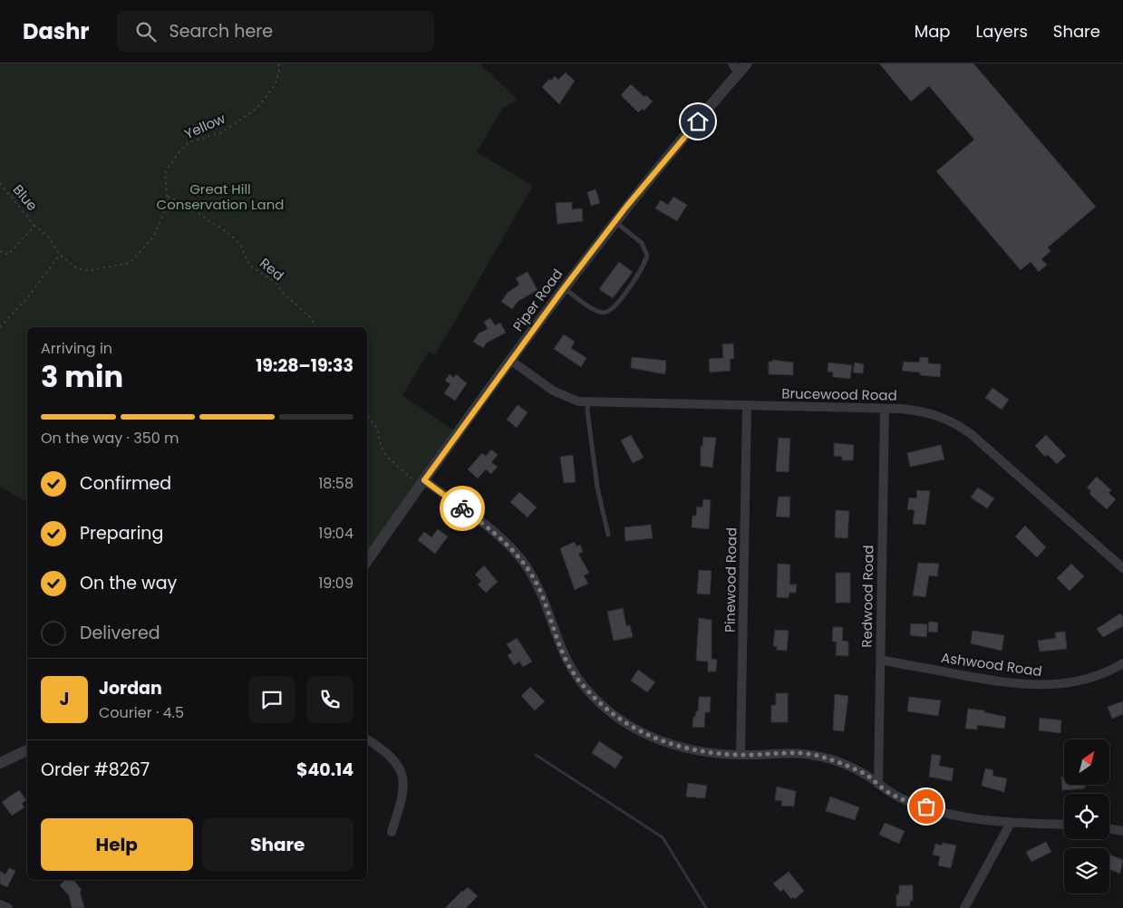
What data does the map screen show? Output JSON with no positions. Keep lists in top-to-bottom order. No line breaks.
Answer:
{"streets":{"street":["Piper Road","Brucewood Road","Pinewood Road","Redwood Road","Ashwood Road"],"path":["Yellow","Blue","Red"]},"crossings":[["Yellow","Blue"],["Yellow","Red"],["Piper Road","Brucewood Road"],["Brucewood Road","Pinewood Road"],["Brucewood Road","Redwood Road"],["Redwood Road","Ashwood Road"]],"parks":["Great Hill Conservation Land"],"north":"top right","page":{"header":"Dashr","search":"Search here","nav":["Map","Layers","Share"],"heading":["3 min","Arriving in","19:28–19:33"],"panel":["Jordan","Courier · 4.5","Order #8267","$40.14"],"bar":"On the way · 350 m","list":[["Confirmed","18:58"],["Preparing","19:04"],["On the way","19:09"],"Delivered"],"round":"J","buttons":["Help","Share"]}}
